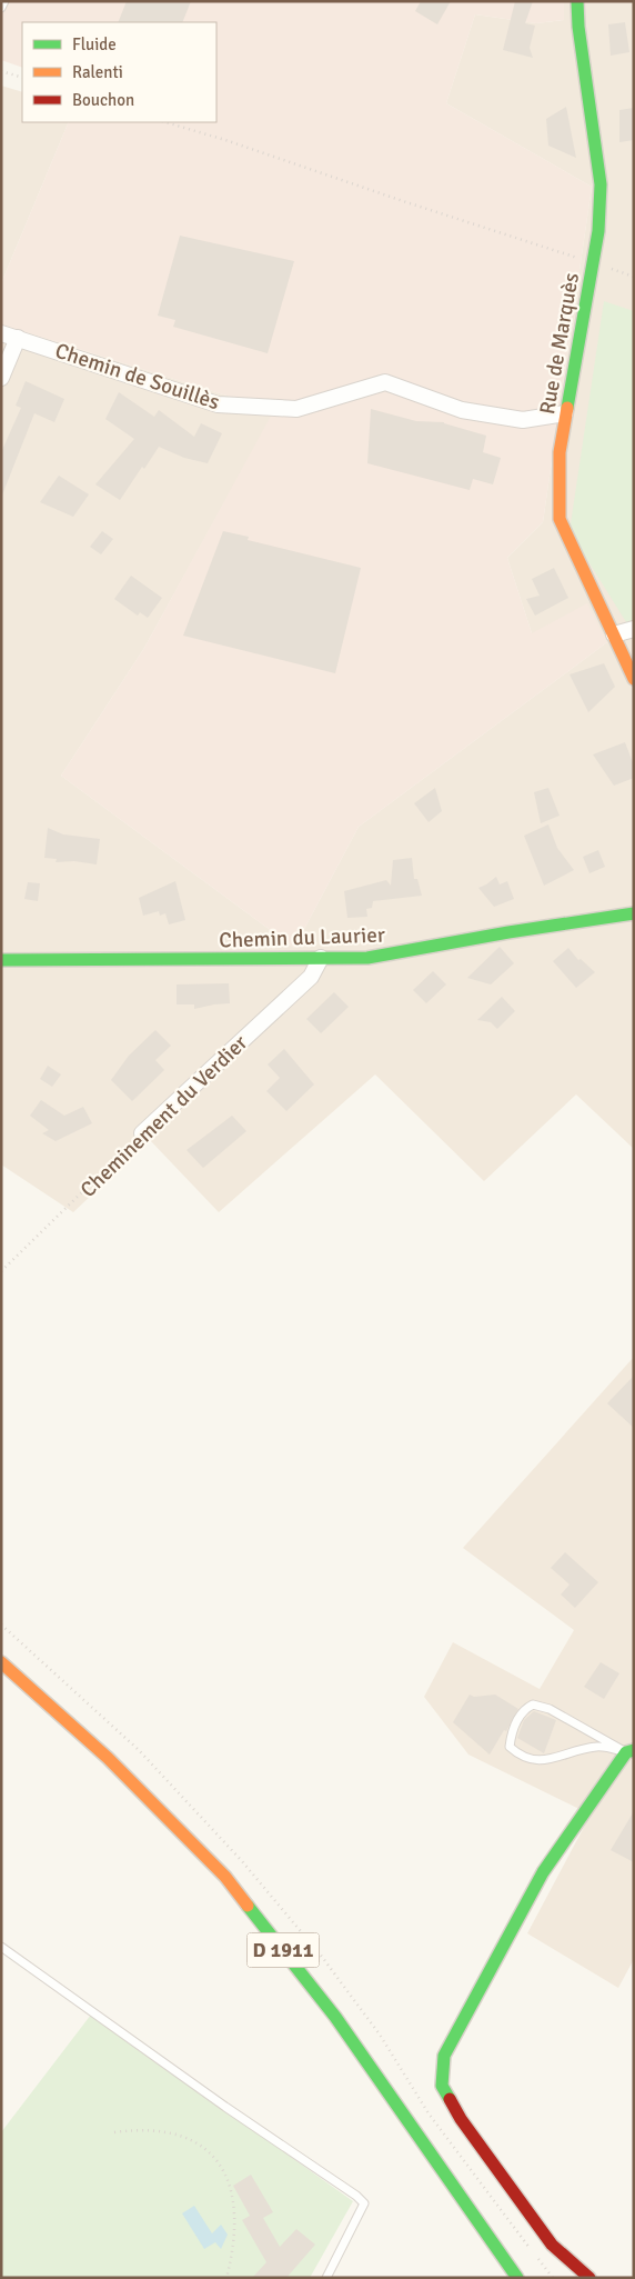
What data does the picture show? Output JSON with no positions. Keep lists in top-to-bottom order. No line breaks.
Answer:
{"streets":{"street":["Rue de Marquès","Chemin de Souillès","Chemin du Laurier","Cheminement du Verdier","D 1911"]},"crossings":[["Rue de Marquès","Chemin de Souillès"],["Chemin du Laurier","Cheminement du Verdier"]],"legend":["Fluide","Ralenti","Bouchon"]}
